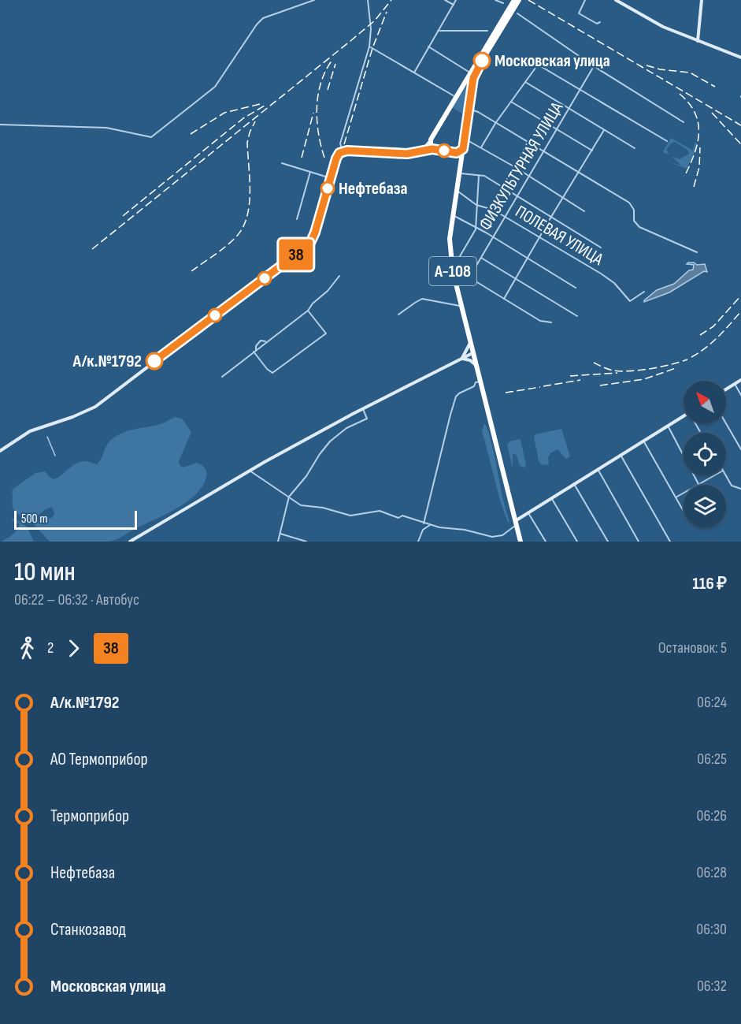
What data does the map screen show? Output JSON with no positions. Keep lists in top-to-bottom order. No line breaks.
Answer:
{"streets":{"highway":["А-108"],"street":["ФИЗКУЛЬТУРНАЯ УЛИЦА","ПОЛЕВАЯ УЛИЦА"]},"crossings":[["ФИЗКУЛЬТУРНАЯ УЛИЦА","ПОЛЕВАЯ УЛИЦА"],["ПОЛЕВАЯ УЛИЦА","А-108"]],"places":["Московская улица","Нефтебаза","А/к.№1792"],"lines":["bus line 38"],"scale_bar":"500 m","north":"top left","page":{"on_map":"38","scale":"500 m","heading":["10 мин","06:22 – 06:32 · Автобус","116 ₽"],"legs":["2","38","Остановок: 5"],"list":[{"name":"А/к.№1792","value":"06:24"},{"name":"АО Термоприбор","value":"06:25"},{"name":"Термоприбор","value":"06:26"},{"name":"Нефтебаза","value":"06:28"},{"name":"Станкозавод","value":"06:30"},{"name":"Московская улица","value":"06:32"}]}}
